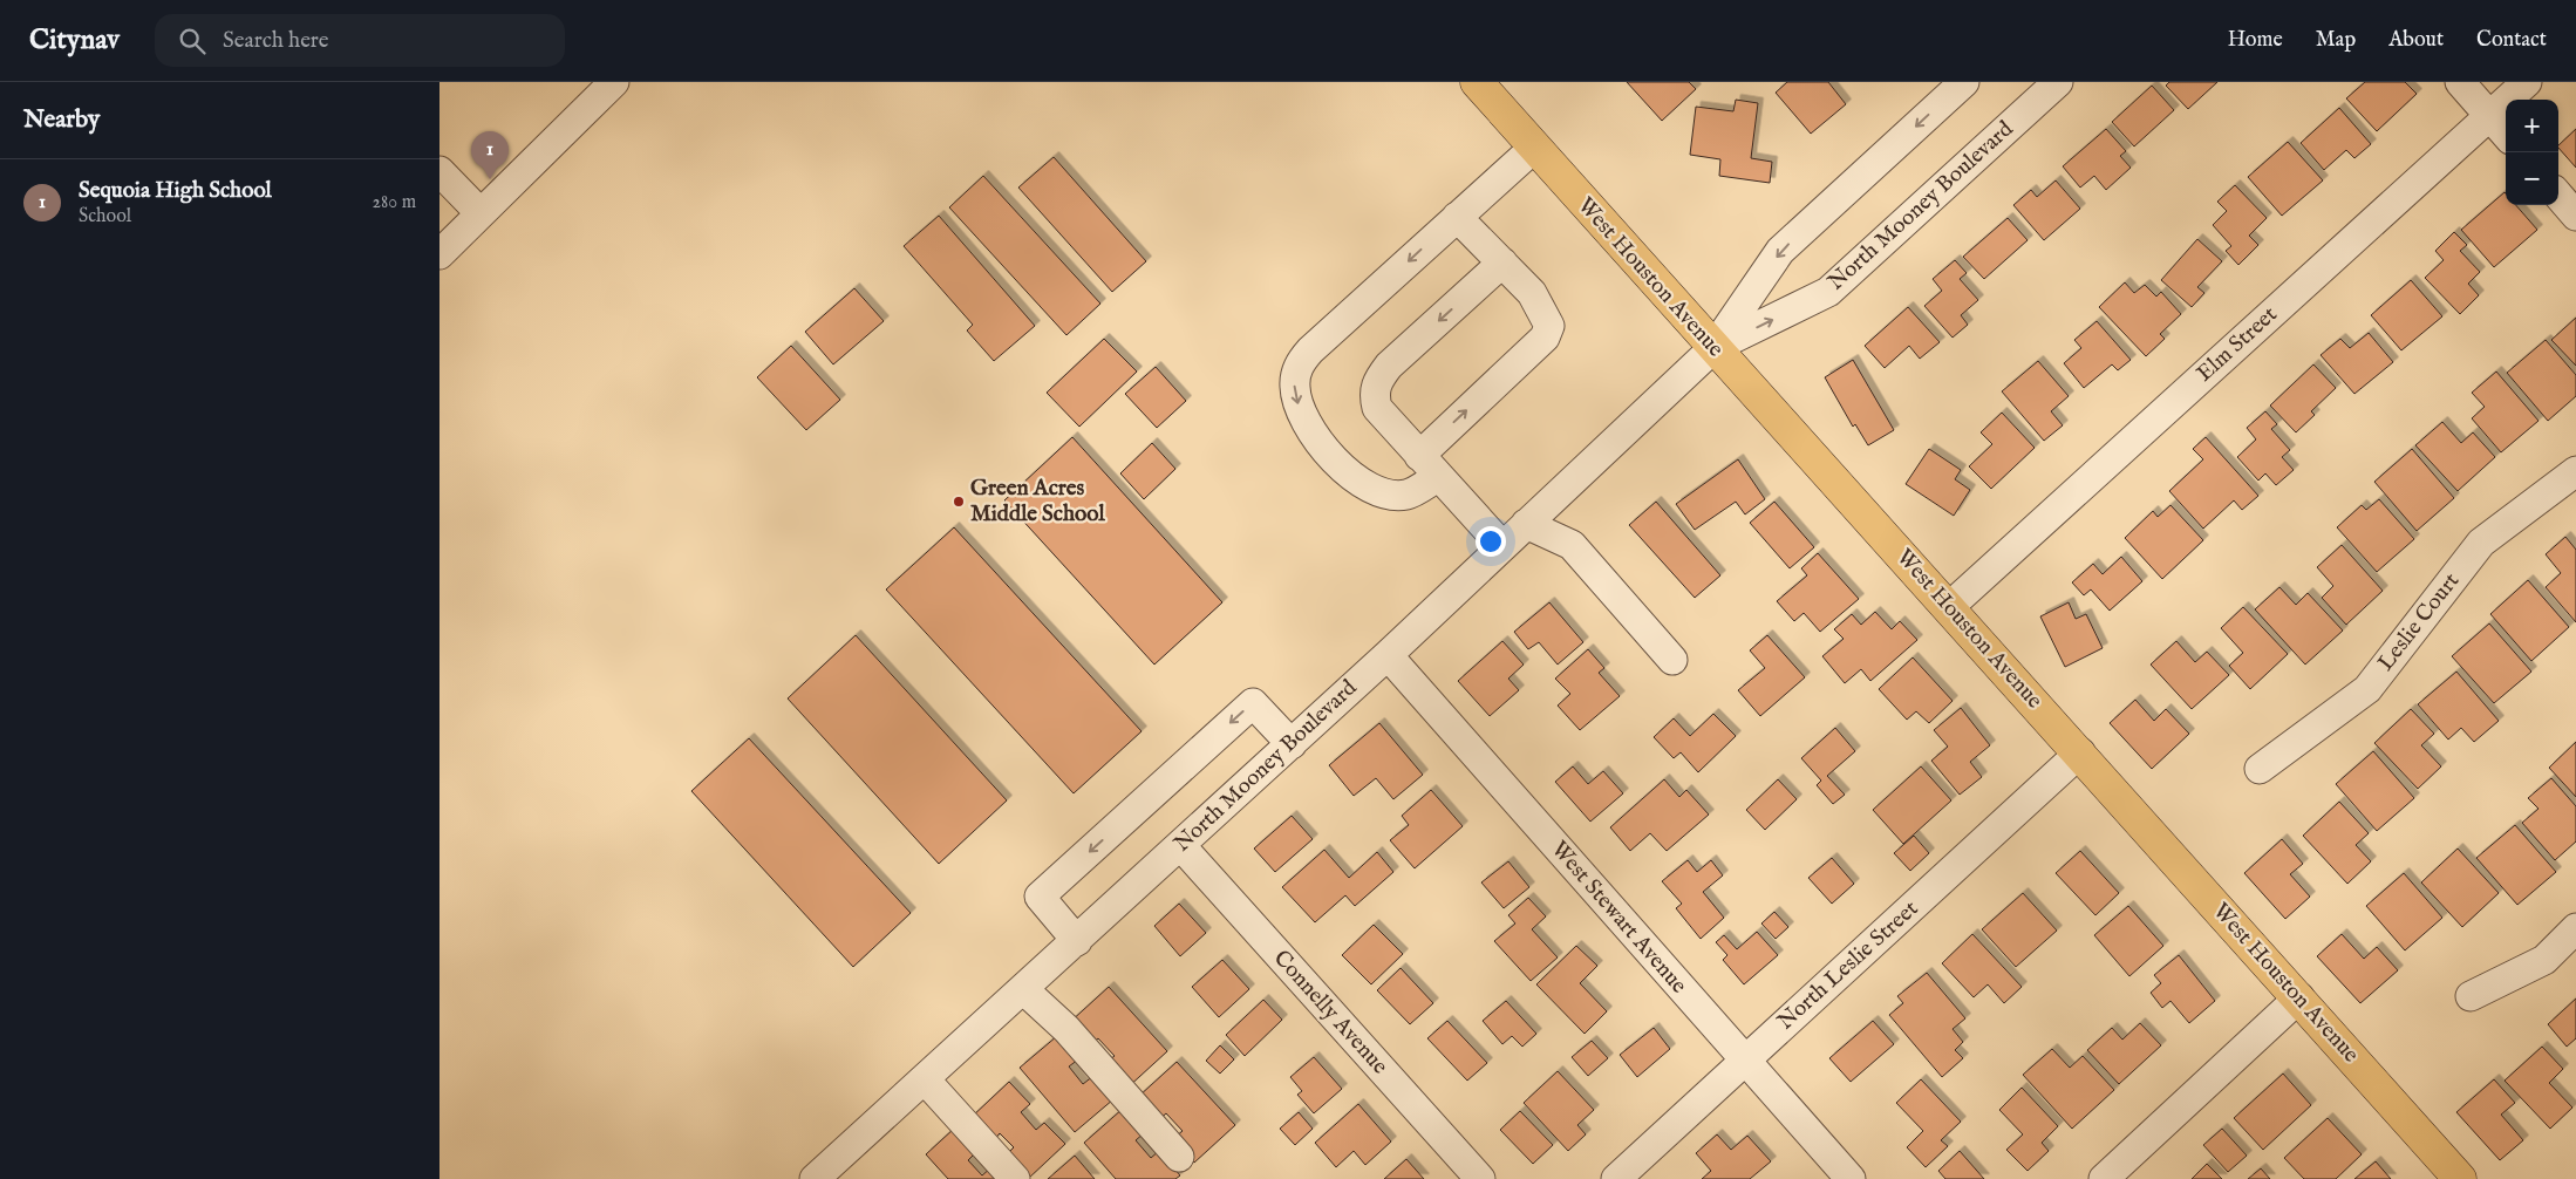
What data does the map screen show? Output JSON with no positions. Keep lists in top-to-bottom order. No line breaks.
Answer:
{"streets":{"main road":["West Houston Avenue"],"street":["North Mooney Boulevard","Elm Street","Leslie Court","West Stewart Avenue","North Leslie Street","Connelly Avenue"]},"crossings":[["North Mooney Boulevard","West Houston Avenue"],["North Mooney Boulevard","West Stewart Avenue"],["North Mooney Boulevard","Connelly Avenue"],["West Houston Avenue","Elm Street"],["West Houston Avenue","North Leslie Street"],["West Stewart Avenue","North Leslie Street"]],"places":["Green Acres Middle School"],"page":{"header":"Citynav","search":"Search here","nav":["Home","Map","About","Contact"],"heading":"Nearby","map_buttons":["+","−"],"pins":"1","list":[{"mark":"1","name":"Sequoia High School","note":"School","value":"280 m"}]}}
